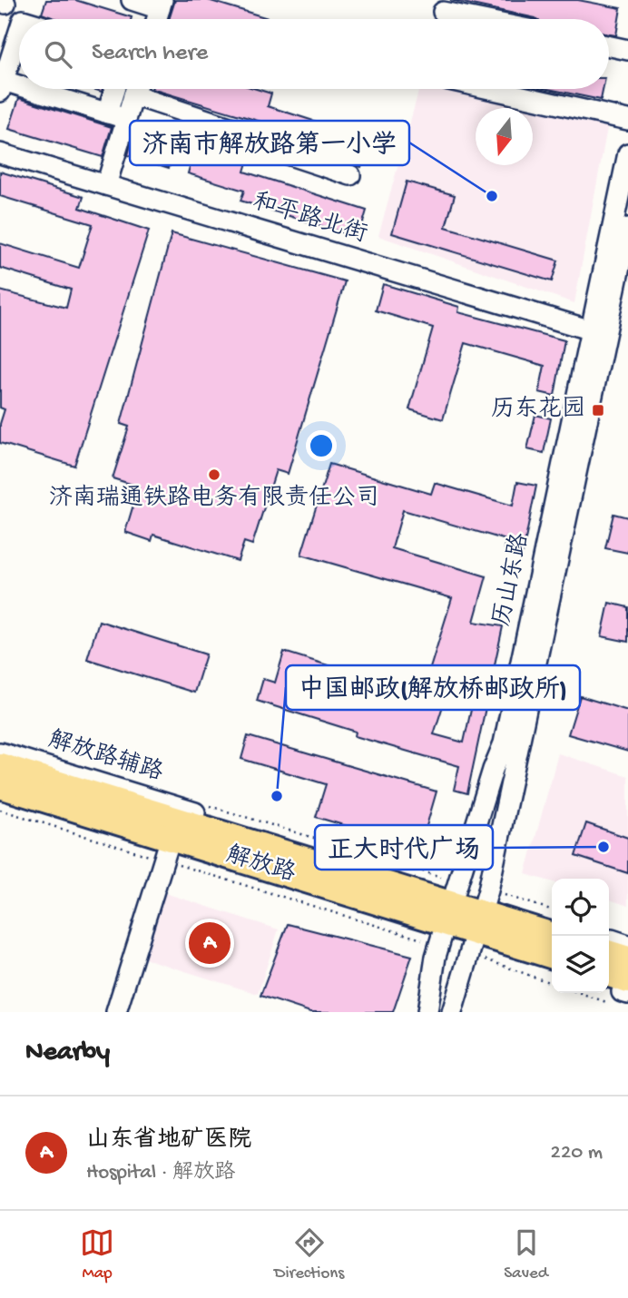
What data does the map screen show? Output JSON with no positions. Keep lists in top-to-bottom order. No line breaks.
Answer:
{"streets":{"main road":["解放路"],"street":["和平路北街","历山东路","解放路辅路"]},"crossings":[["和平路北街","历山东路"],["历山东路","解放路"]],"places":{"other":["济南市解放路第一小学","济南瑞通铁路电务有限责任公司","中国邮政(解放桥邮政所)","正大时代广场"],"transit":["历东花园"]},"north":"bottom","page":{"search":"Search here","pins":"A","heading":"Nearby","list":[{"mark":"A","name":"山东省地矿医院","note":"Hospital · 解放路","value":"220 m"}],"nav":["Map","Directions","Saved"]}}
